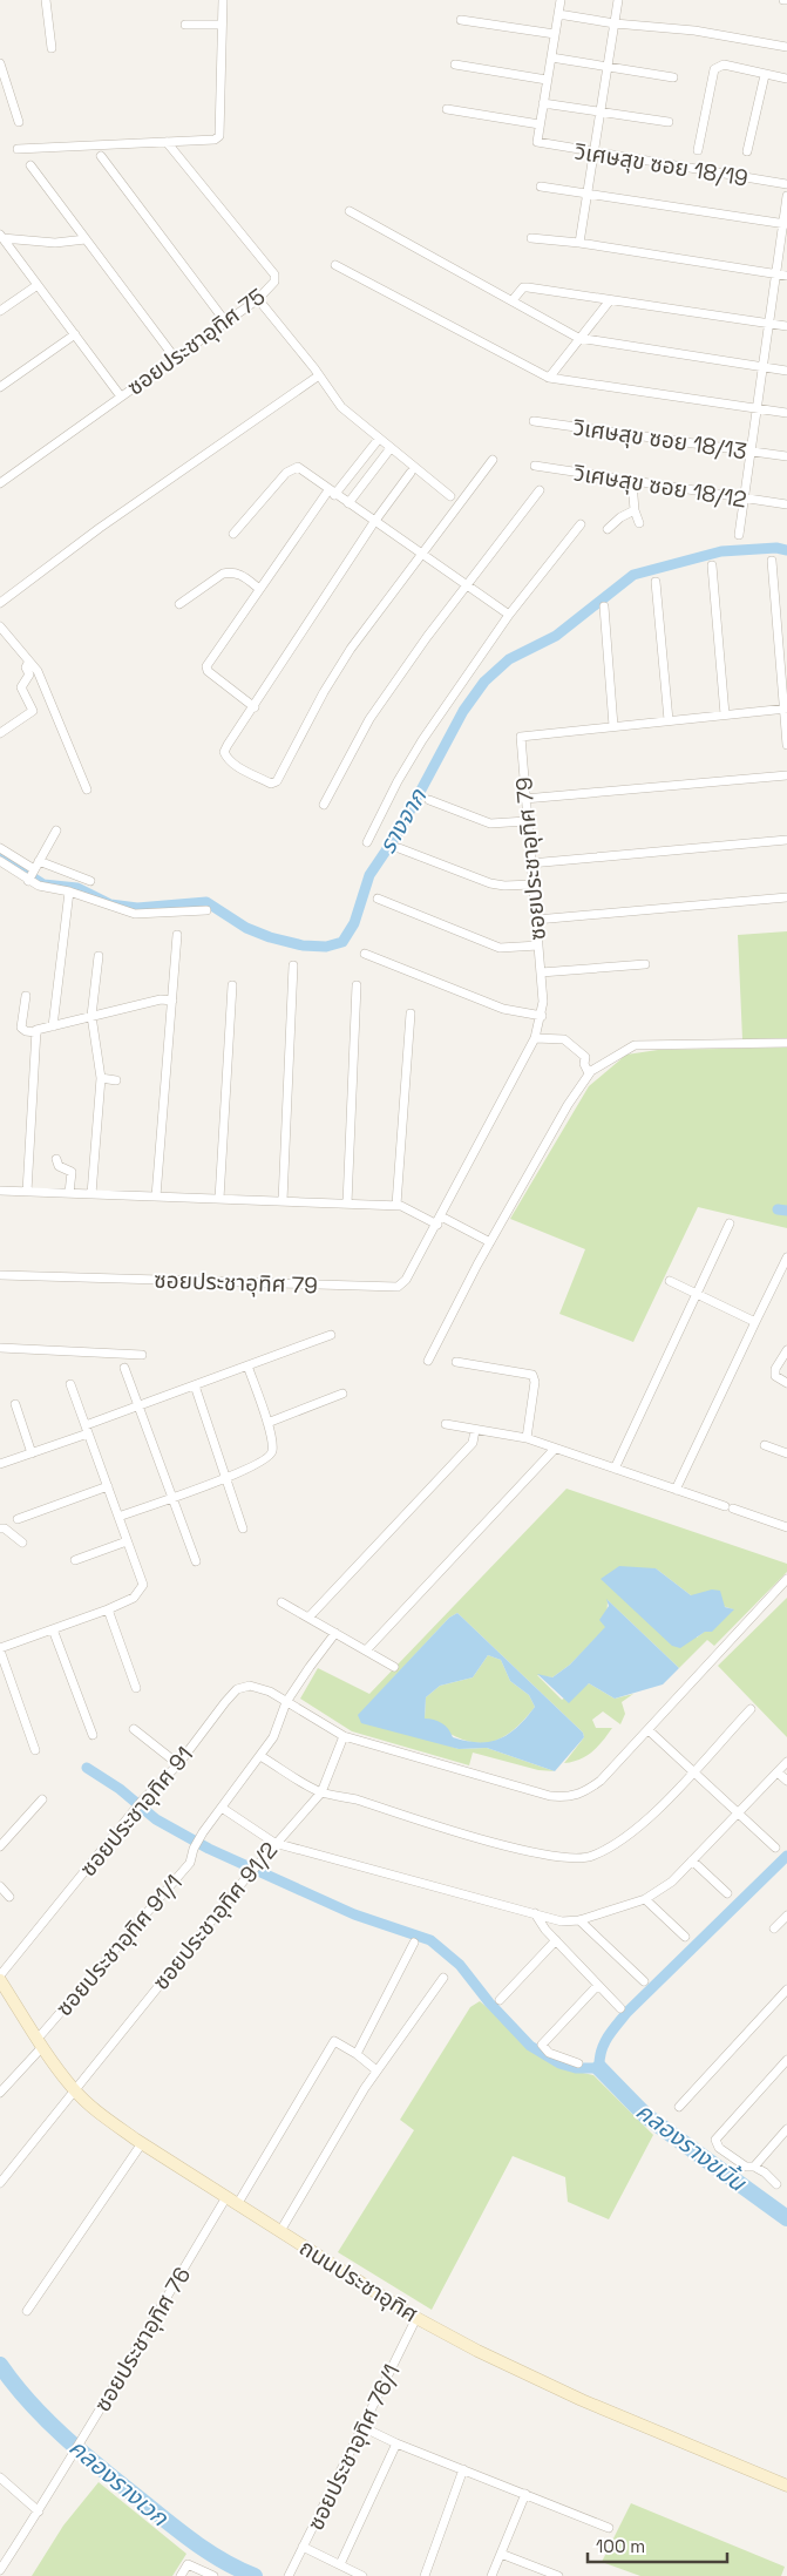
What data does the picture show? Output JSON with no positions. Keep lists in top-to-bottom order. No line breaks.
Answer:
{"streets":{"main road":["ถนนประชาอุทิศ"],"street":["วิเศษสุข ซอย 18/19","ซอยประชาอุทิศ 75","วิเศษสุข ซอย 18/13","วิเศษสุข ซอย 18/12","ซอยประชาอุทิศ 79","ซอยประชาอุทิศ 91","ซอยประชาอุทิศ 91/2","ซอยประชาอุทิศ 91/1","ซอยประชาอุทิศ 76","ซอยประชาอุทิศ 76/1"]},"crossings":[["ซอยประชาอุทิศ 91","ซอยประชาอุทิศ 91/2"],["ซอยประชาอุทิศ 91","ซอยประชาอุทิศ 91/1"],["ซอยประชาอุทิศ 91/2","ถนนประชาอุทิศ"],["ซอยประชาอุทิศ 91/1","ถนนประชาอุทิศ"],["ถนนประชาอุทิศ","ซอยประชาอุทิศ 76"],["ถนนประชาอุทิศ","ซอยประชาอุทิศ 76/1"]],"water":["รางจาก","คลองรางขมิ้น","คลองรางเวก"],"scale_bar":"100 m"}
